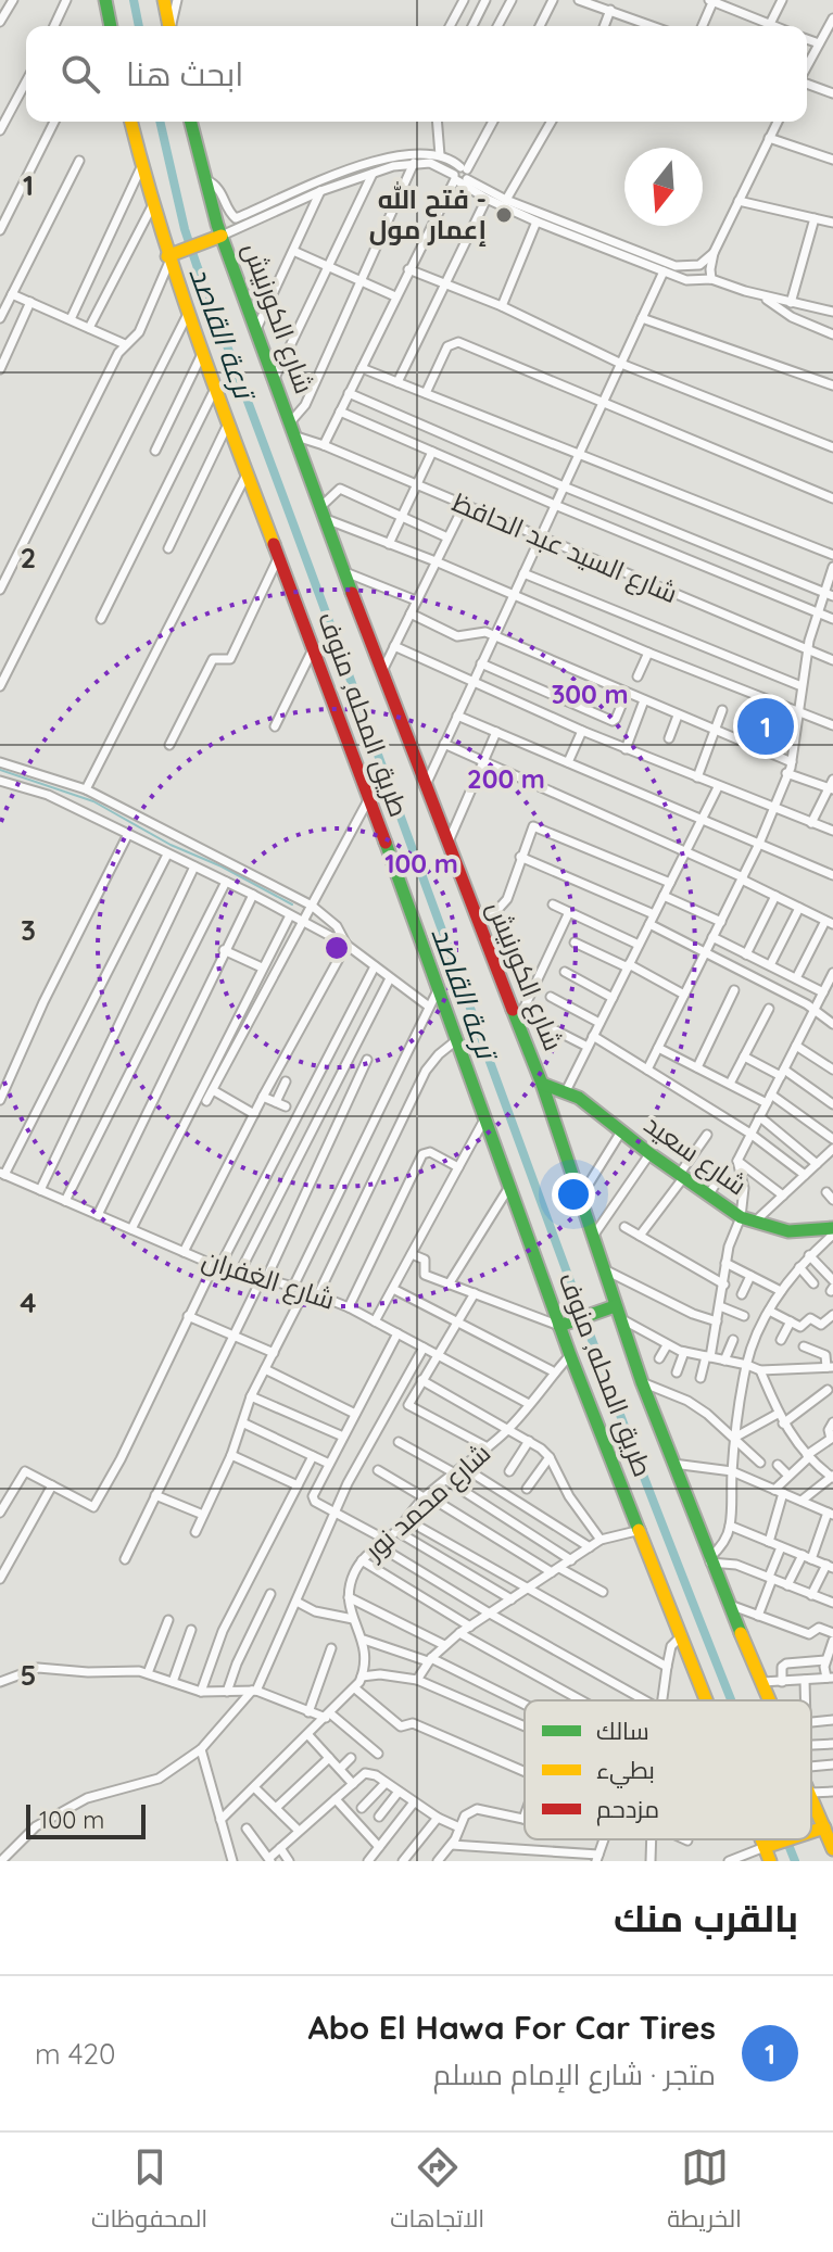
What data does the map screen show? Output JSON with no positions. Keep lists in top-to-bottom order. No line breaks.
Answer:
{"streets":{"main road":["شارع الكورنيش","طريق المحله, منوف","شارع سعيد"],"street":["شارع السيد عبد الحافظ","شارع الغفران","شارع محمد نور"]},"crossings":[["شارع الكورنيش","شارع السيد عبد الحافظ"],["شارع الكورنيش","شارع سعيد"],["طريق المحله, منوف","شارع محمد نور"],["شارع الغفران","شارع محمد نور"]],"water":["ترعة القاصد"],"places":["فتح الله - إعمار مول"],"legend":["سالك","بطيء","مزدحم"],"scale_bar":"100 m","north":"bottom","page":{"search":"ابحث هنا","pins":"1","scale":"100 m","heading":"بالقرب منك","list":[{"mark":"1","name":"Abo El Hawa For Car Tires","note":"متجر · شارع الإمام مسلم","value":"420 m"}],"nav":["الخريطة","الاتجاهات","المحفوظات"]},"grid":{"rows":["1","2","3","4","5"]},"rings":["300 m","200 m","100 m"]}
